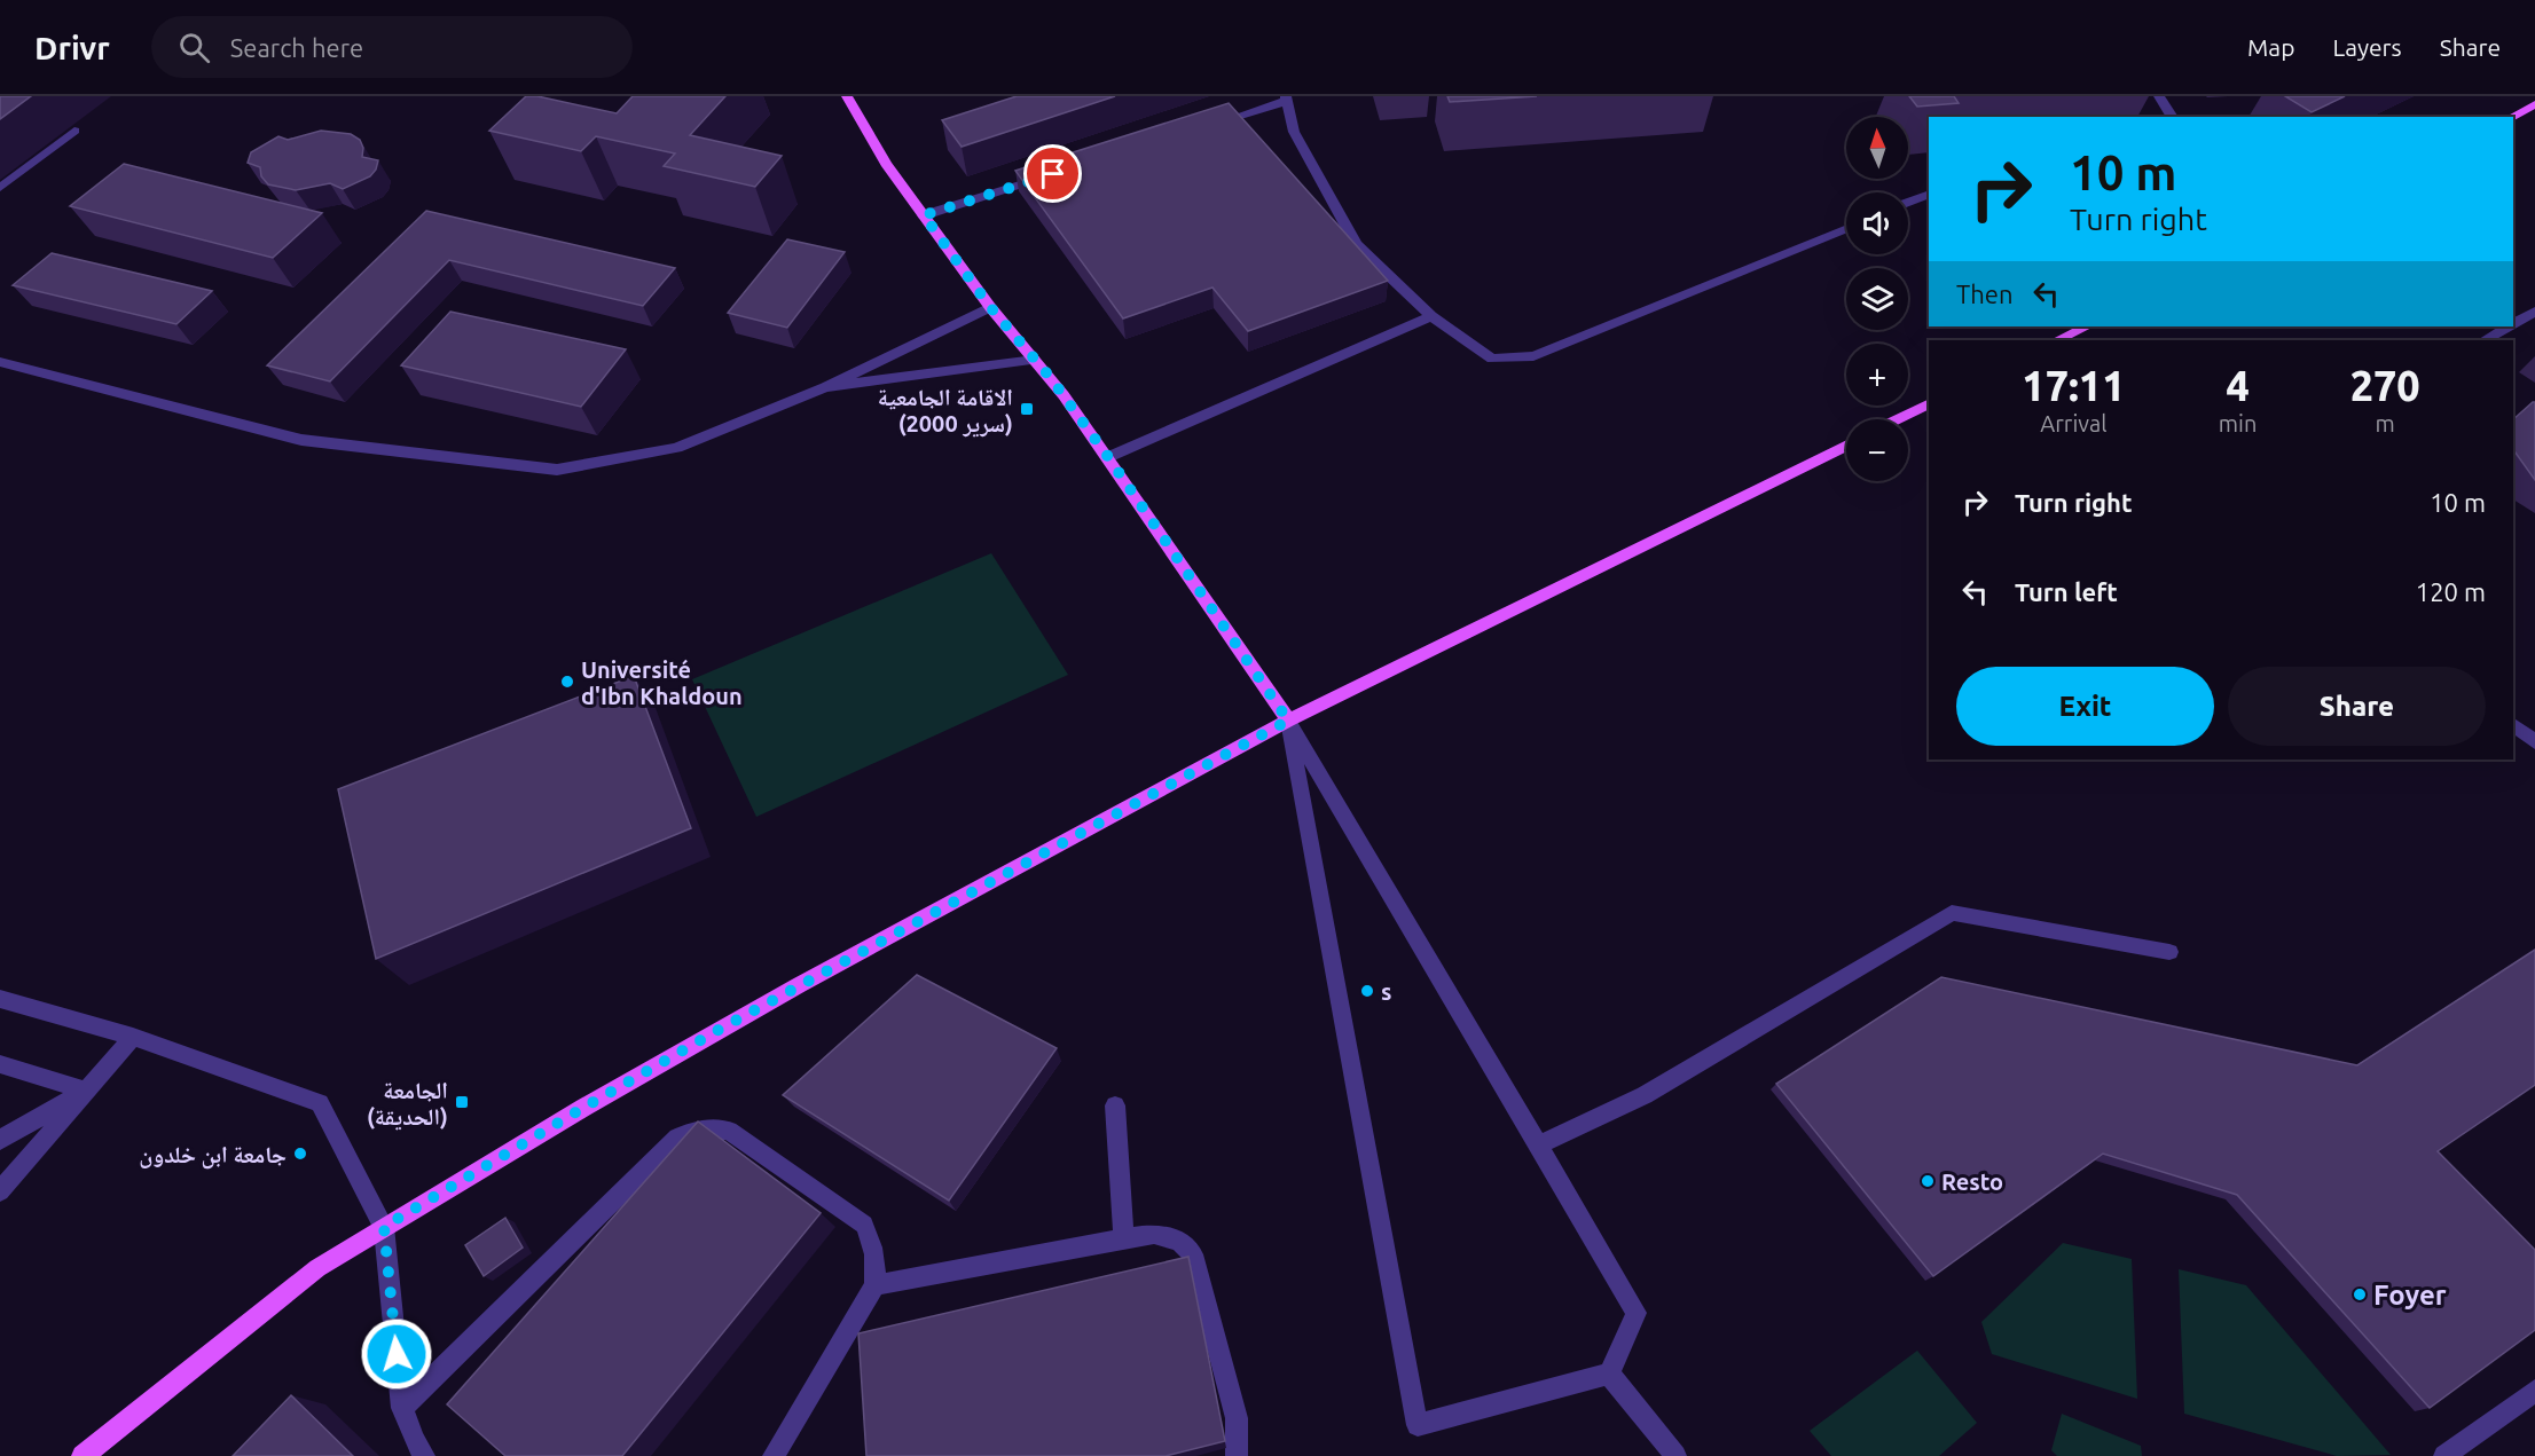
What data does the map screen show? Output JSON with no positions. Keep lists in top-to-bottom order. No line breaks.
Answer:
{"places":{"transit":["الاقامة الجامعية (2000 سرير)","الجامعة (الحديقة)"],"other":["Université d'Ibn Khaldoun","s","جامعة ابن خلدون","Resto","Foyer"]},"north":"top","page":{"header":"Drivr","search":"Search here","nav":["Map","Layers","Share"],"map_buttons":["+","−"],"turn":["10 m","Turn right"],"then":"Then","eta":["17:11","Arrival","4","min","270","m"],"list":[{"name":"Turn right","value":"10 m"},{"name":"Turn left","value":"120 m"}],"buttons":["Exit","Share"]}}
